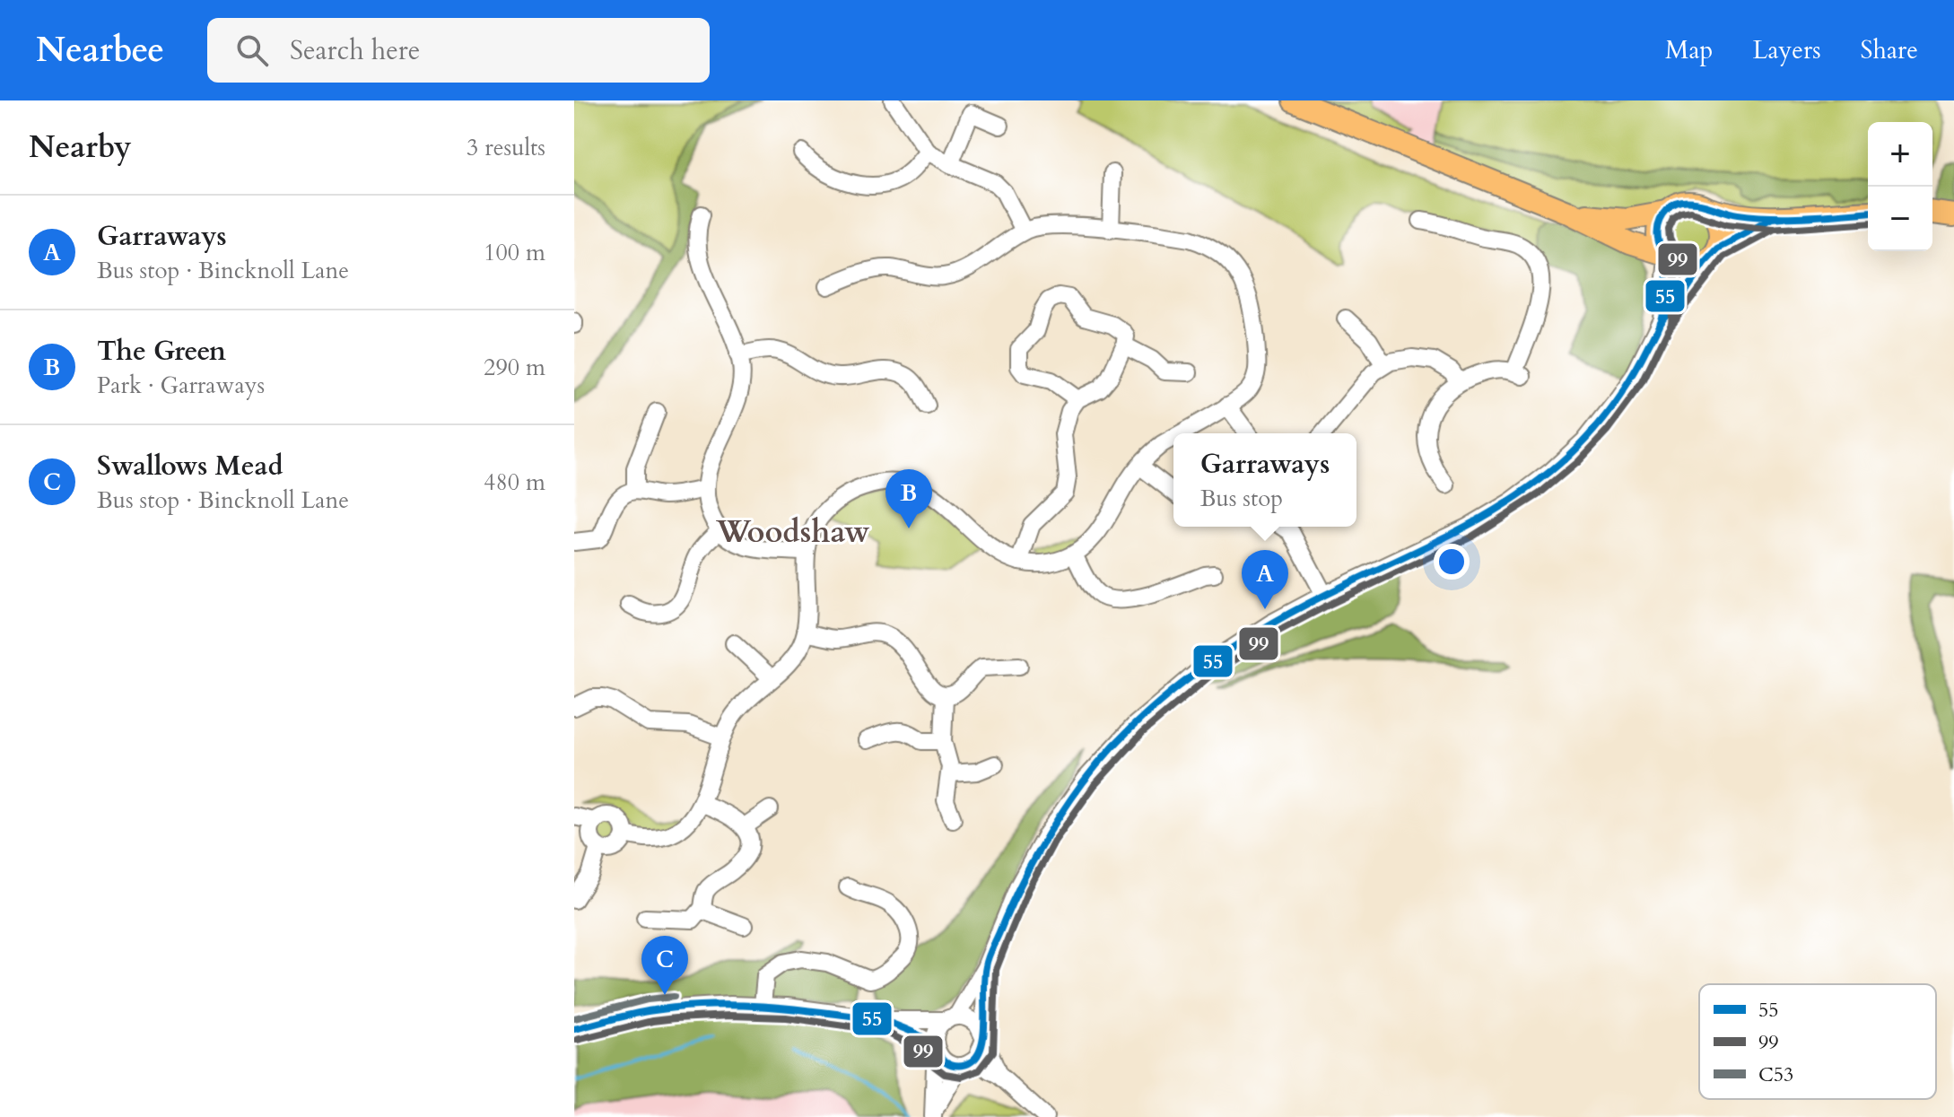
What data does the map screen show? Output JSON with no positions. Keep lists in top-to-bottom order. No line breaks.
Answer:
{"districts":["Woodshaw"],"lines":["transit line 55","transit line 99","transit line C53"],"legend":["55","99","C53"],"page":{"header":"Nearbee","search":"Search here","nav":["Map","Layers","Share"],"heading":["Nearby","3 results"],"map_buttons":["+","−"],"list":[{"mark":"A","name":"Garraways","note":"Bus stop · Bincknoll Lane","value":"100 m"},{"mark":"B","name":"The Green","note":"Park · Garraways","value":"290 m"},{"mark":"C","name":"Swallows Mead","note":"Bus stop · Bincknoll Lane","value":"480 m"}],"popup":["Garraways","Bus stop"],"pins":["B","A","C"]}}
